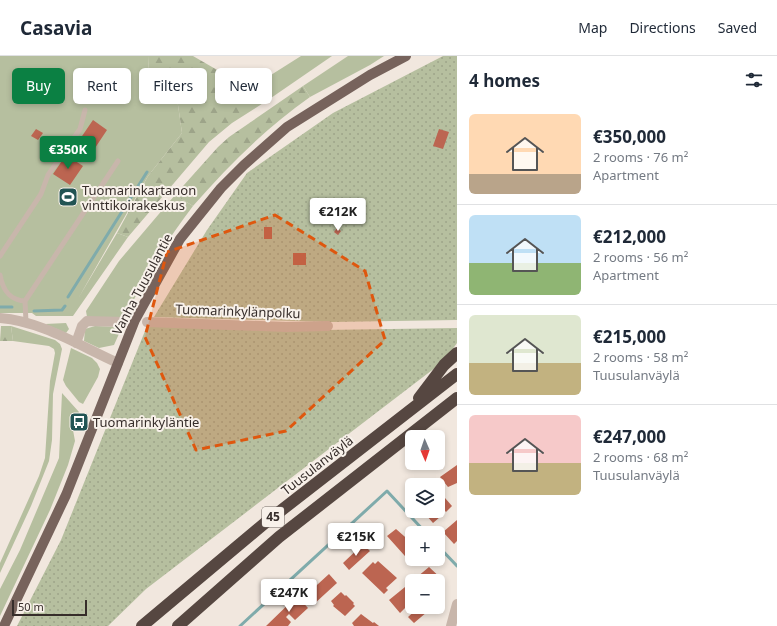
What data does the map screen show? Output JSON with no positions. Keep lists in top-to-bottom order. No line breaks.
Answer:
{"streets":{"highway":["Tuusulanväylä","45"],"main road":["Vanha Tuusulantie"],"street":["Tuomarinkylänpolku"]},"places":{"sports":["Tuomarinkartanon vinttikoirakeskus"],"bus stop":["Tuomarinkyläntie"]},"scale_bar":"50 m","north":"bottom","page":{"header":"Casavia","nav":["Map","Directions","Saved"],"heading":"4 homes","chip":["Buy","Rent","Filters","New"],"list":[{"name":"€350,000","note":"2 rooms · 76 m² · Apartment"},{"name":"€212,000","note":"2 rooms · 56 m² · Apartment"},{"name":"€215,000","note":"2 rooms · 58 m² · Tuusulanväylä"},{"name":"€247,000","note":"2 rooms · 68 m² · Tuusulanväylä"}],"price":["€350K","€212K","€215K","€247K"],"map_buttons":["+","−"],"scale":"50 m"}}
